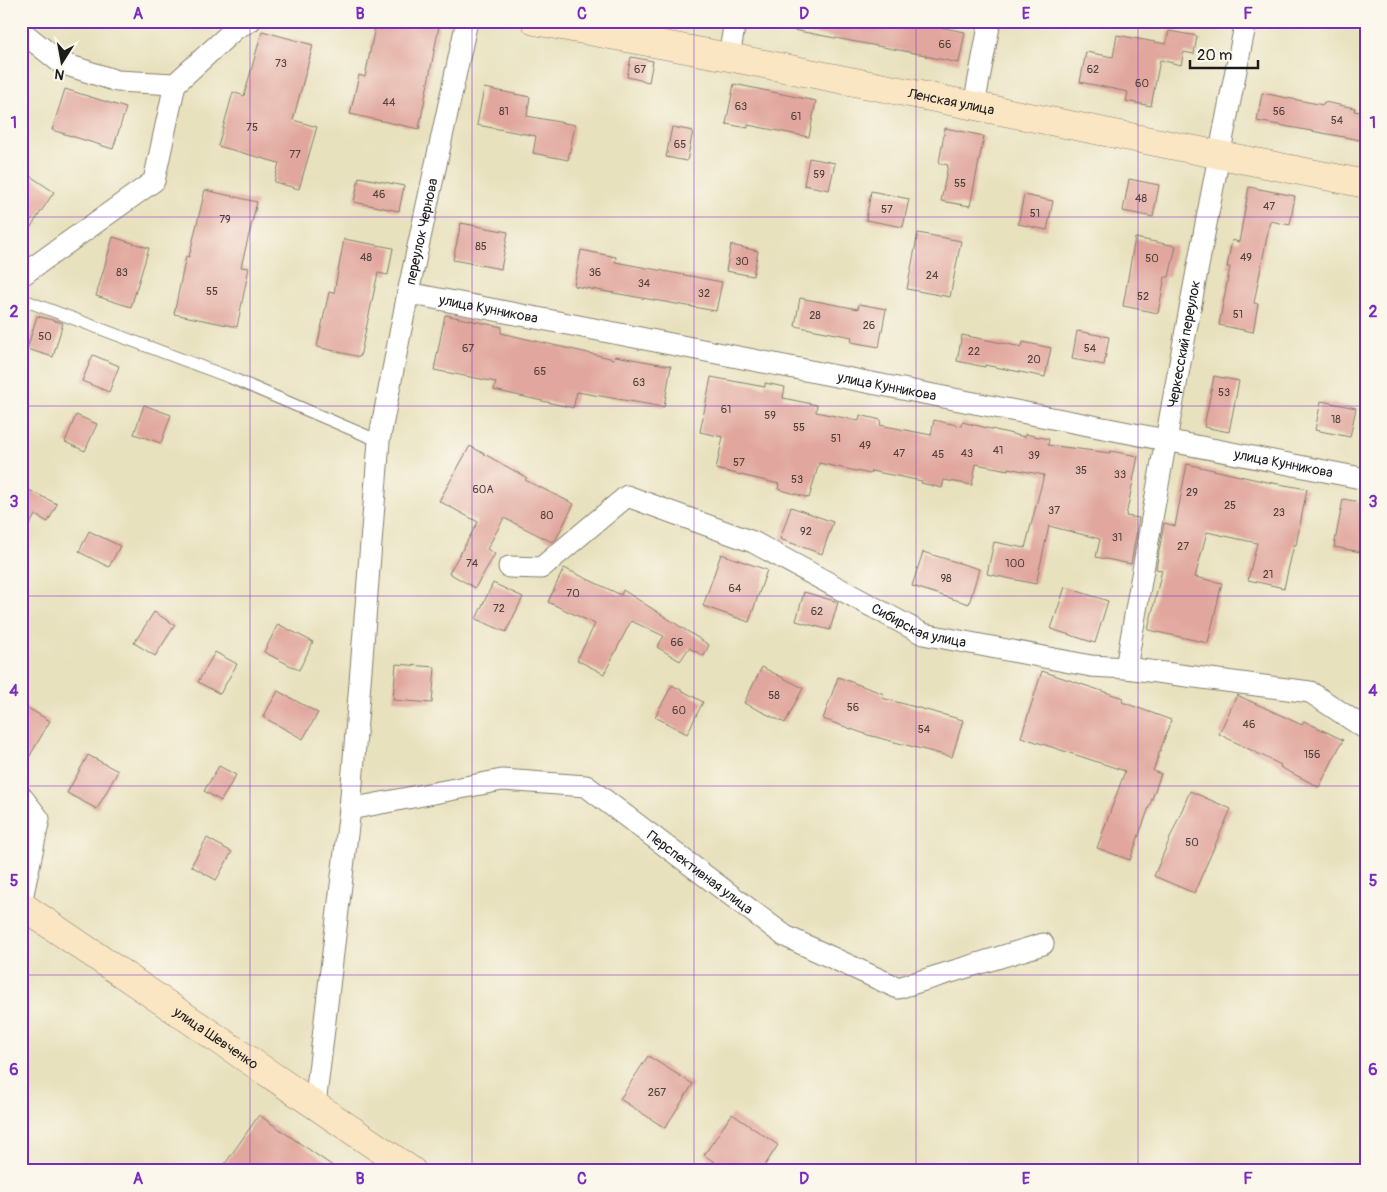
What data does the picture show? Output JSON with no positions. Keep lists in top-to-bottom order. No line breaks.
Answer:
{"streets":{"street":["Ленская улица","переулок Чернова","улица Кунникова","Черкесский переулок","Сибирская улица","Перспективная улица","улица Шевченко"]},"crossings":[["Ленская улица","Черкесский переулок"],["переулок Чернова","улица Кунникова"],["переулок Чернова","Перспективная улица"],["переулок Чернова","улица Шевченко"],["улица Кунникова","Черкесский переулок"],["Черкесский переулок","Сибирская улица"]],"house_numbers":["66","73","67","62","60","44","63","81","56","61","54","75","65","77","59","55","46","48","47","57","51","79","85","48","49","50","30","83","36","24","34","55","32","52","51","28","26","50","67","54","22","20","65","63","53","61","59","18","55","51","49","41","47","43","45","39","57","35","33","53","60А","29","25","37","23","80","92","31","27","74","100","21","98","64","70","72","62","66","58","56","60","46","54","156","50","267"],"scale_bar":"20 m","north":"bottom","grid":{"columns":["A","B","C","D","E","F"],"rows":["1","2","3","4","5","6"]}}
